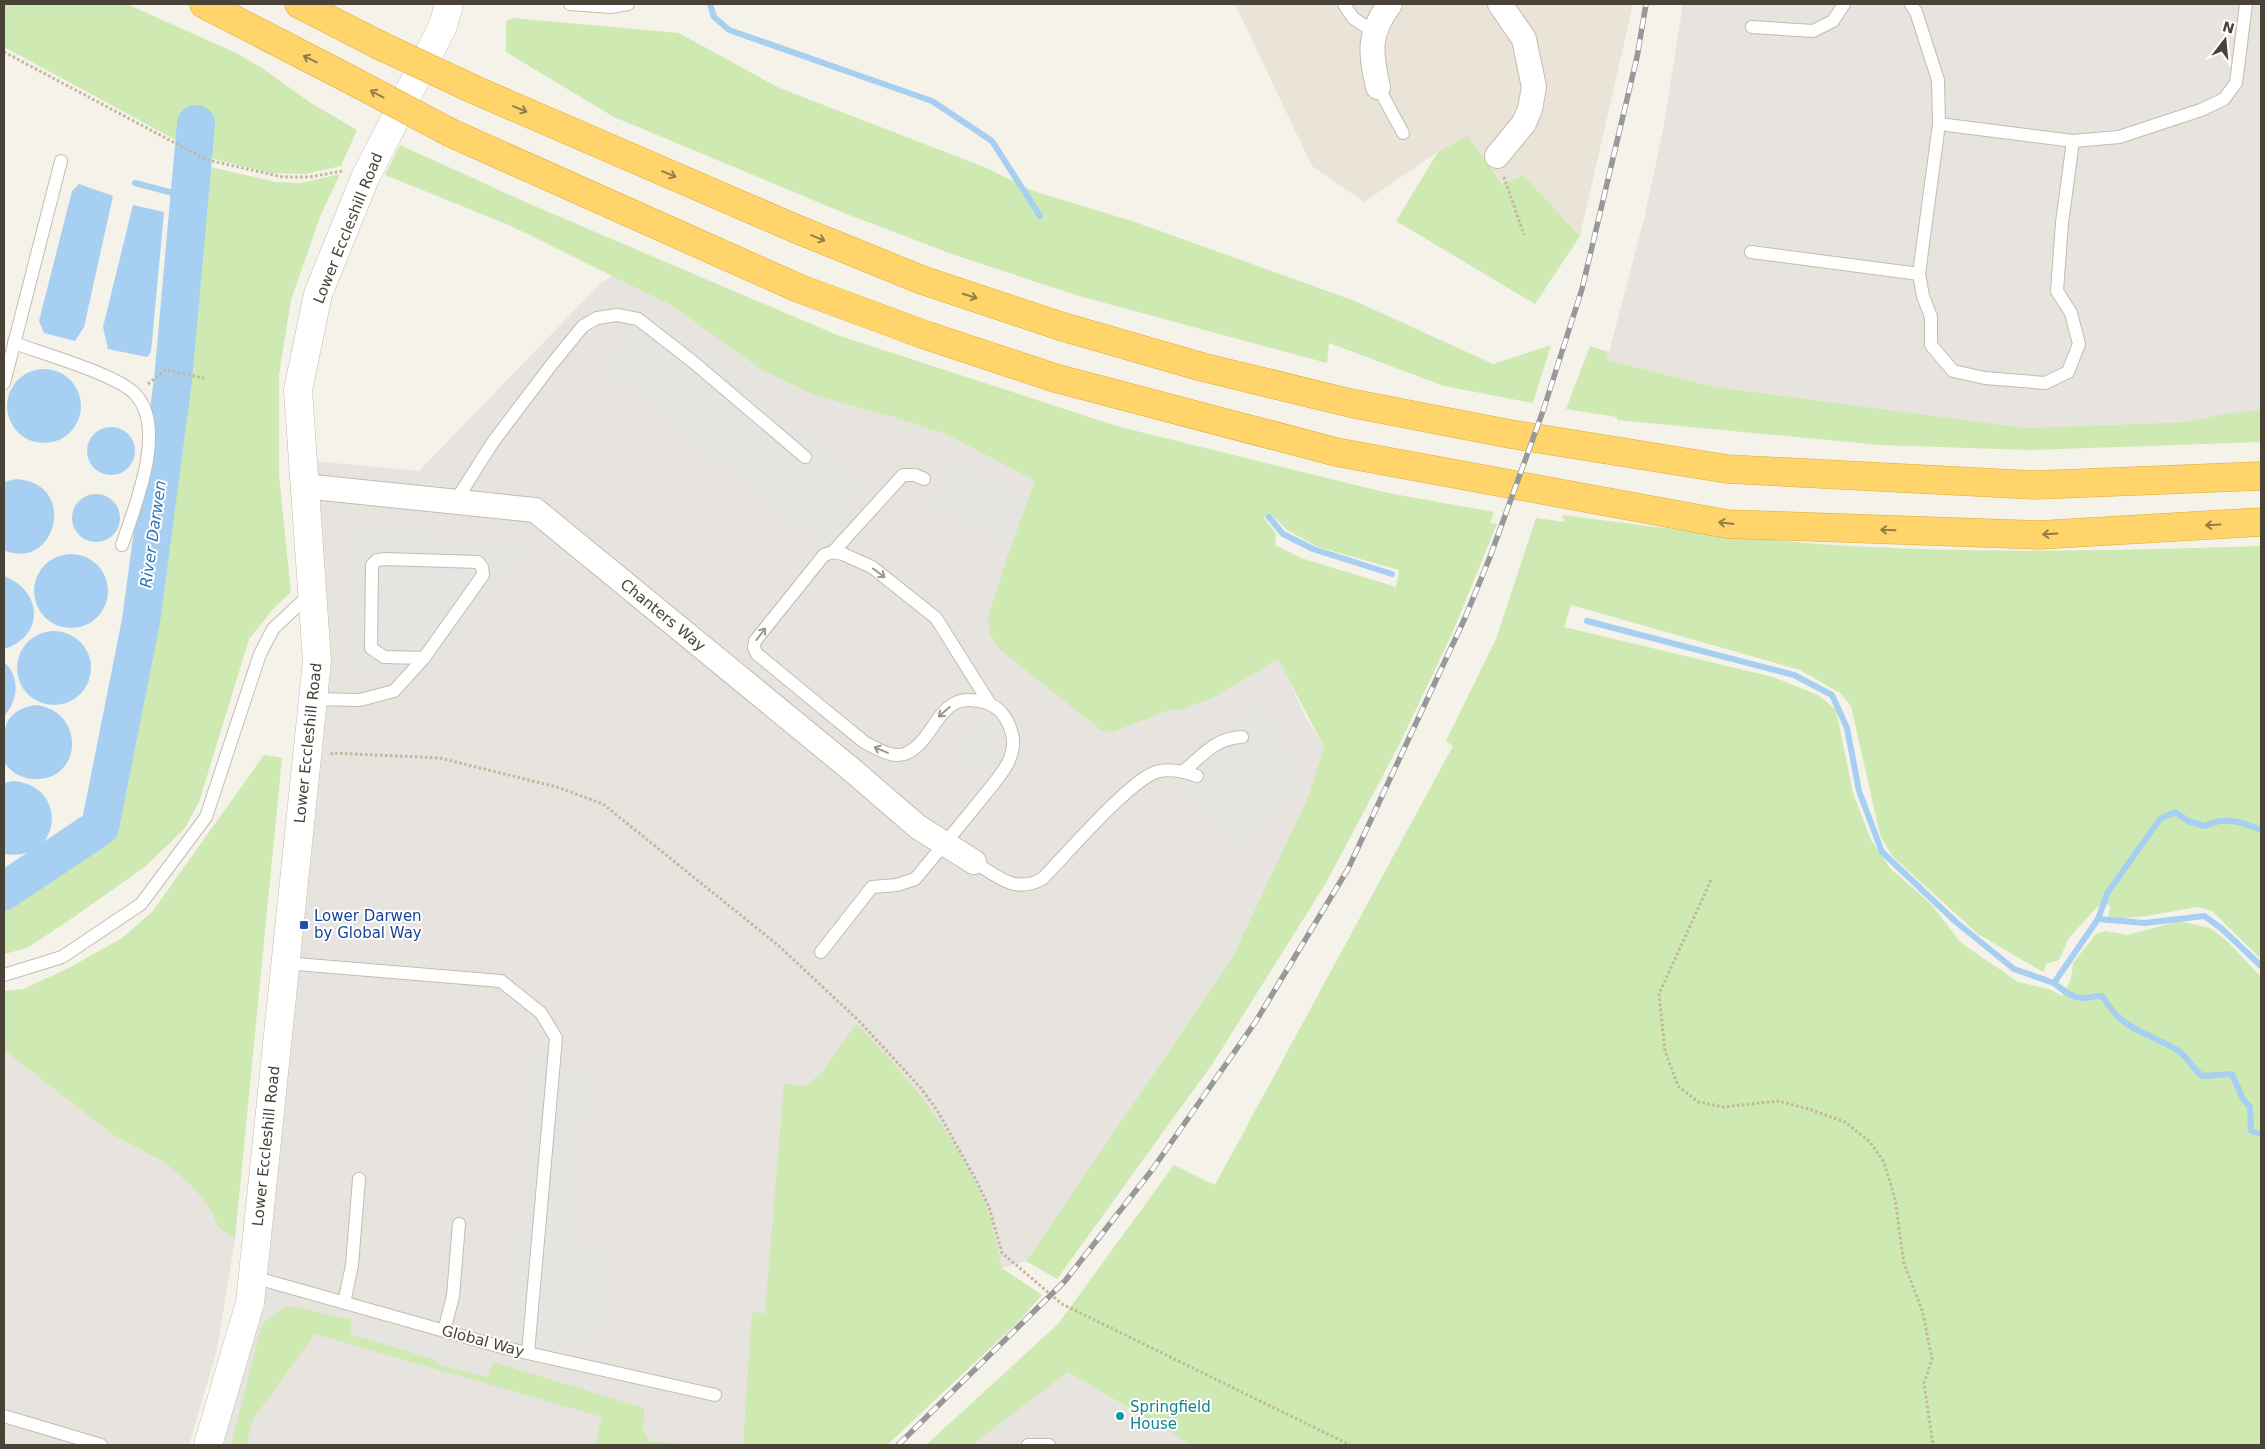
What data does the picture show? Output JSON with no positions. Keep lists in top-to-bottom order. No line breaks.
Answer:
{"streets":{"street":["Lower Eccleshill Road","Chanters Way"],"lane":["Global Way"]},"crossings":[["Lower Eccleshill Road","Chanters Way"],["Lower Eccleshill Road","Global Way"]],"water":["River Darwen"],"places":{"transit":["Lower Darwen by Global Way"],"other":["Springfield House"]},"north":"top"}
